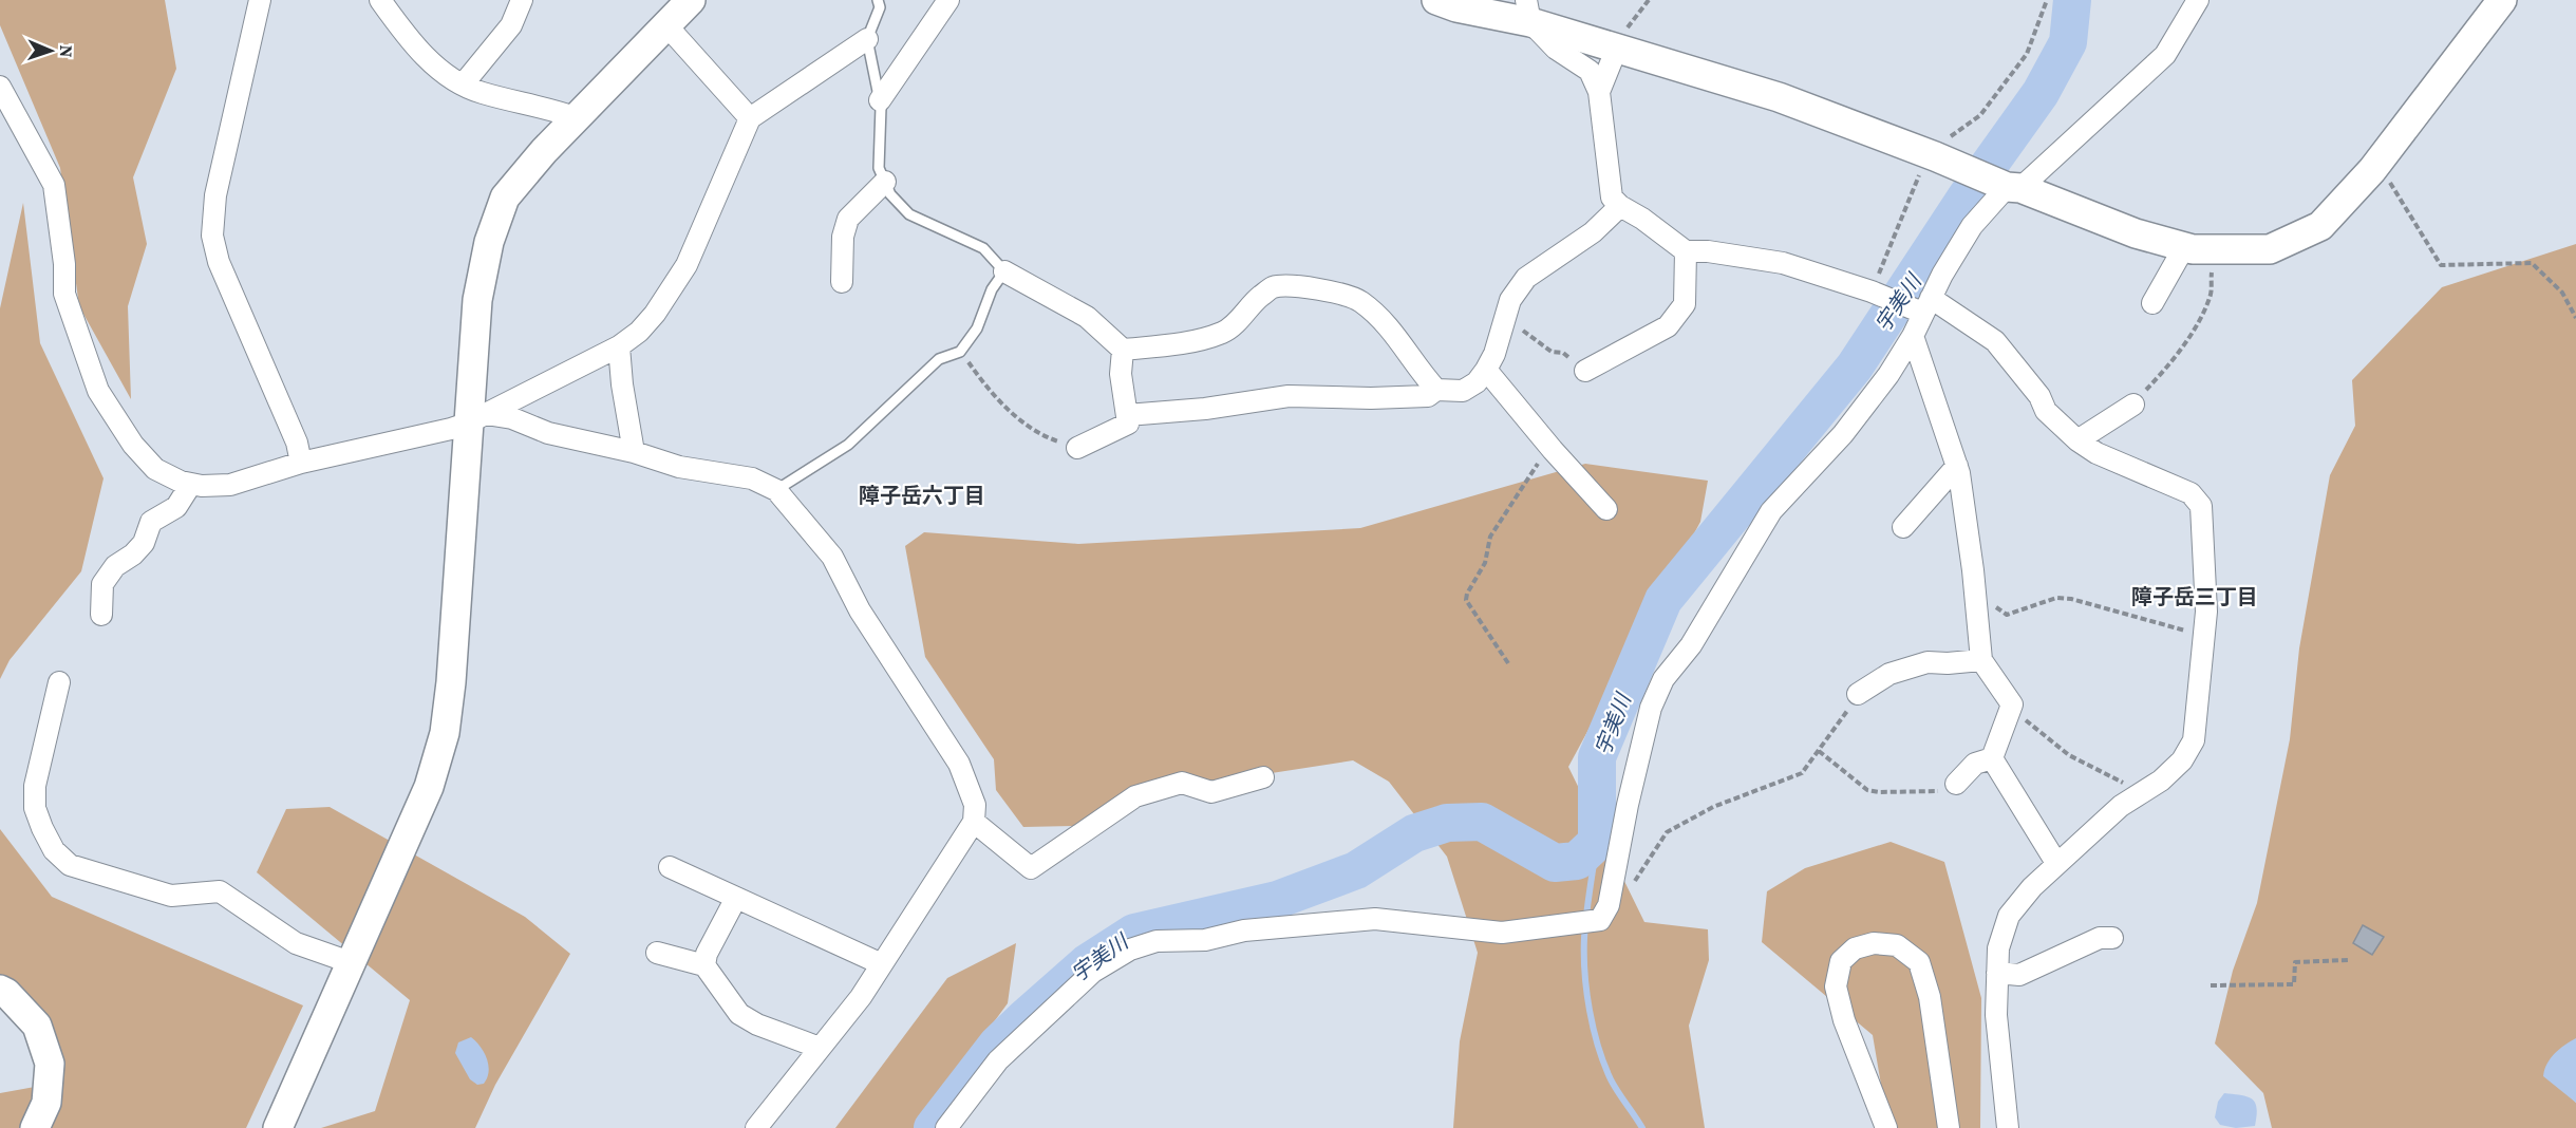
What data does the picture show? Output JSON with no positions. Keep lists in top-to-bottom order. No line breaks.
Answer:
{"districts":["障子岳六丁目","障子岳三丁目"],"water":["宇美川"],"north":"right"}
